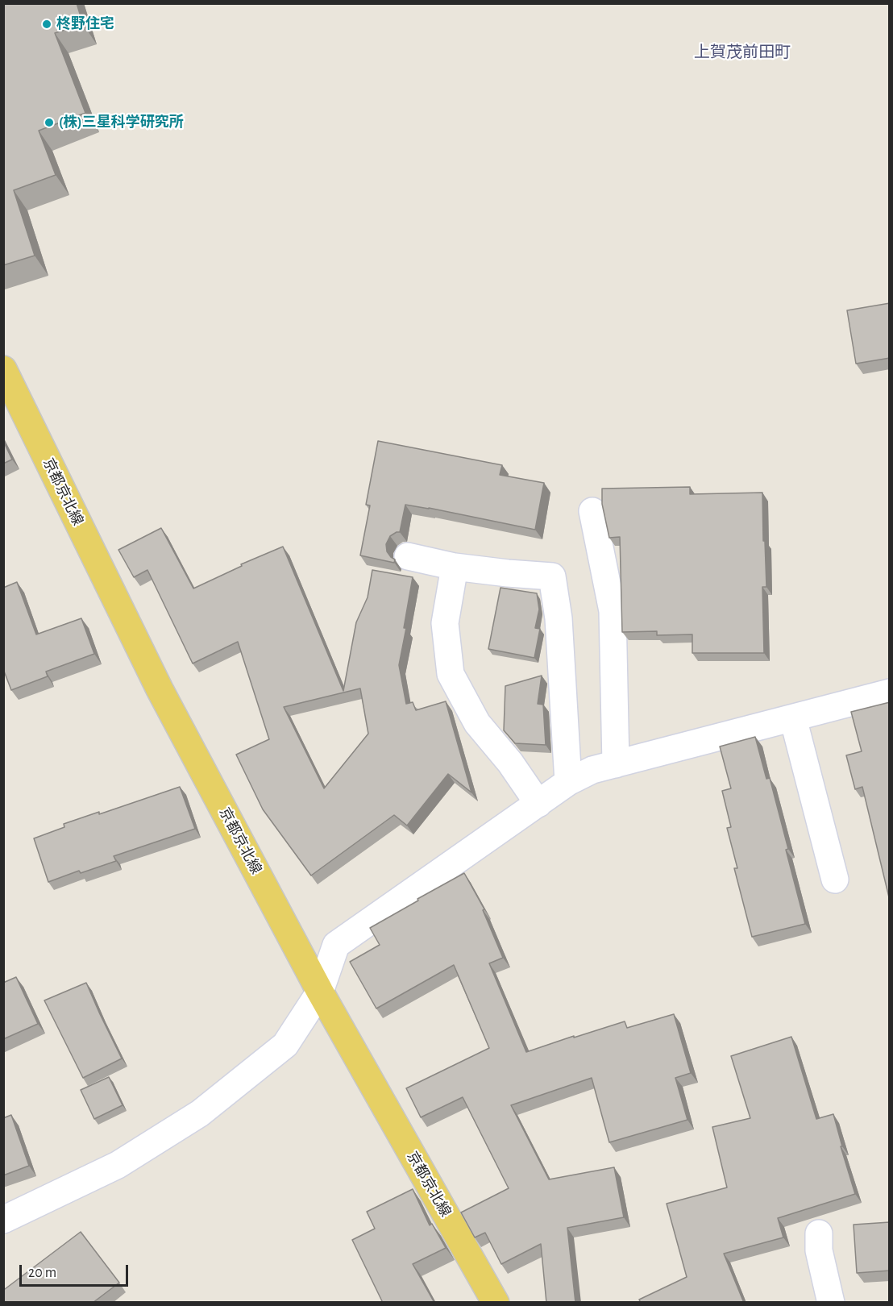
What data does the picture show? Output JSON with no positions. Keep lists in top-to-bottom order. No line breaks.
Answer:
{"streets":{"main road":["京都京北線"]},"districts":["上賀茂前田町"],"places":["柊野住宅","(株)三星科学研究所"],"scale_bar":"20 m"}
